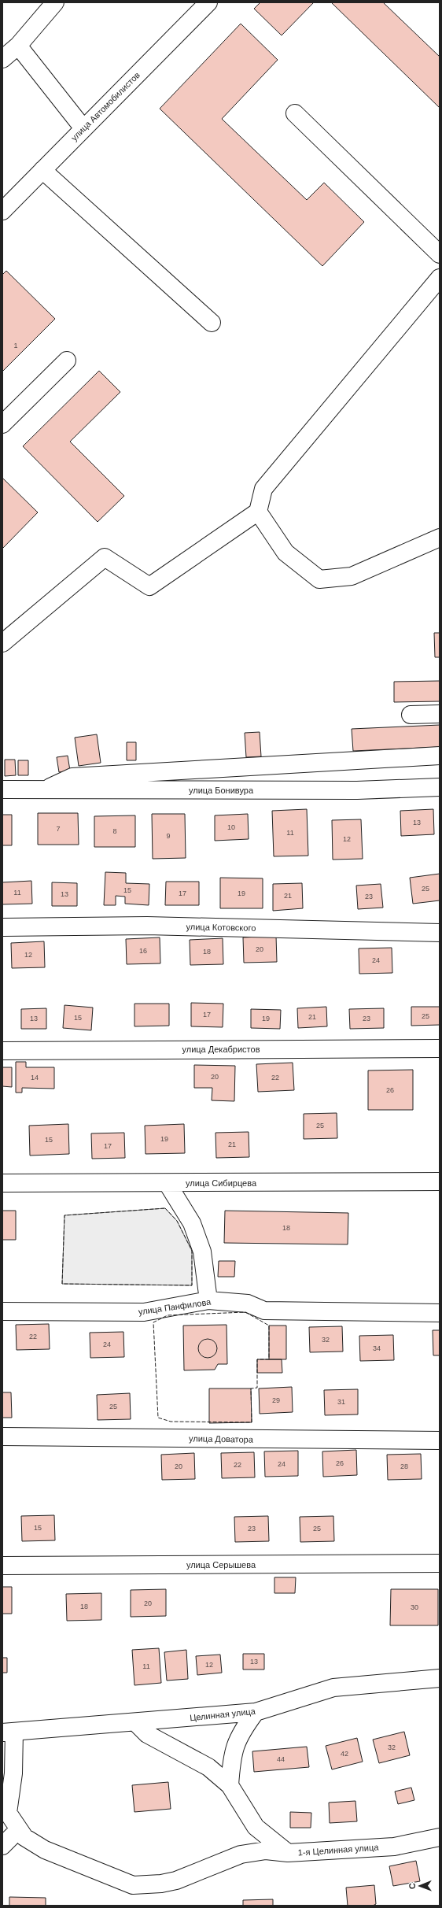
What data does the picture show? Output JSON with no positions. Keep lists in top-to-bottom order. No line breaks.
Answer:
{"streets":{"street":["улица Автомобилистов","улица Бонивура","улица Котовского","улица Декабристов","улица Сибирцева","улица Панфилова","улица Доватора","улица Серышева","Целинная улица","1-я Целинная улица"]},"crossings":[["Целинная улица","1-я Целинная улица"]],"house_numbers":["1","13","10","7","8","11","9","12","25","15","11","17","19","13","21","23","20","16","18","12","24","17","25","21","15","13","19","23","20","14","22","26","25","19","15","21","17","18","22","32","24","34","29","31","25","26","24","22","20","28","15","23","25","20","18","30","13","12","11","32","42","44"],"north":"left"}
